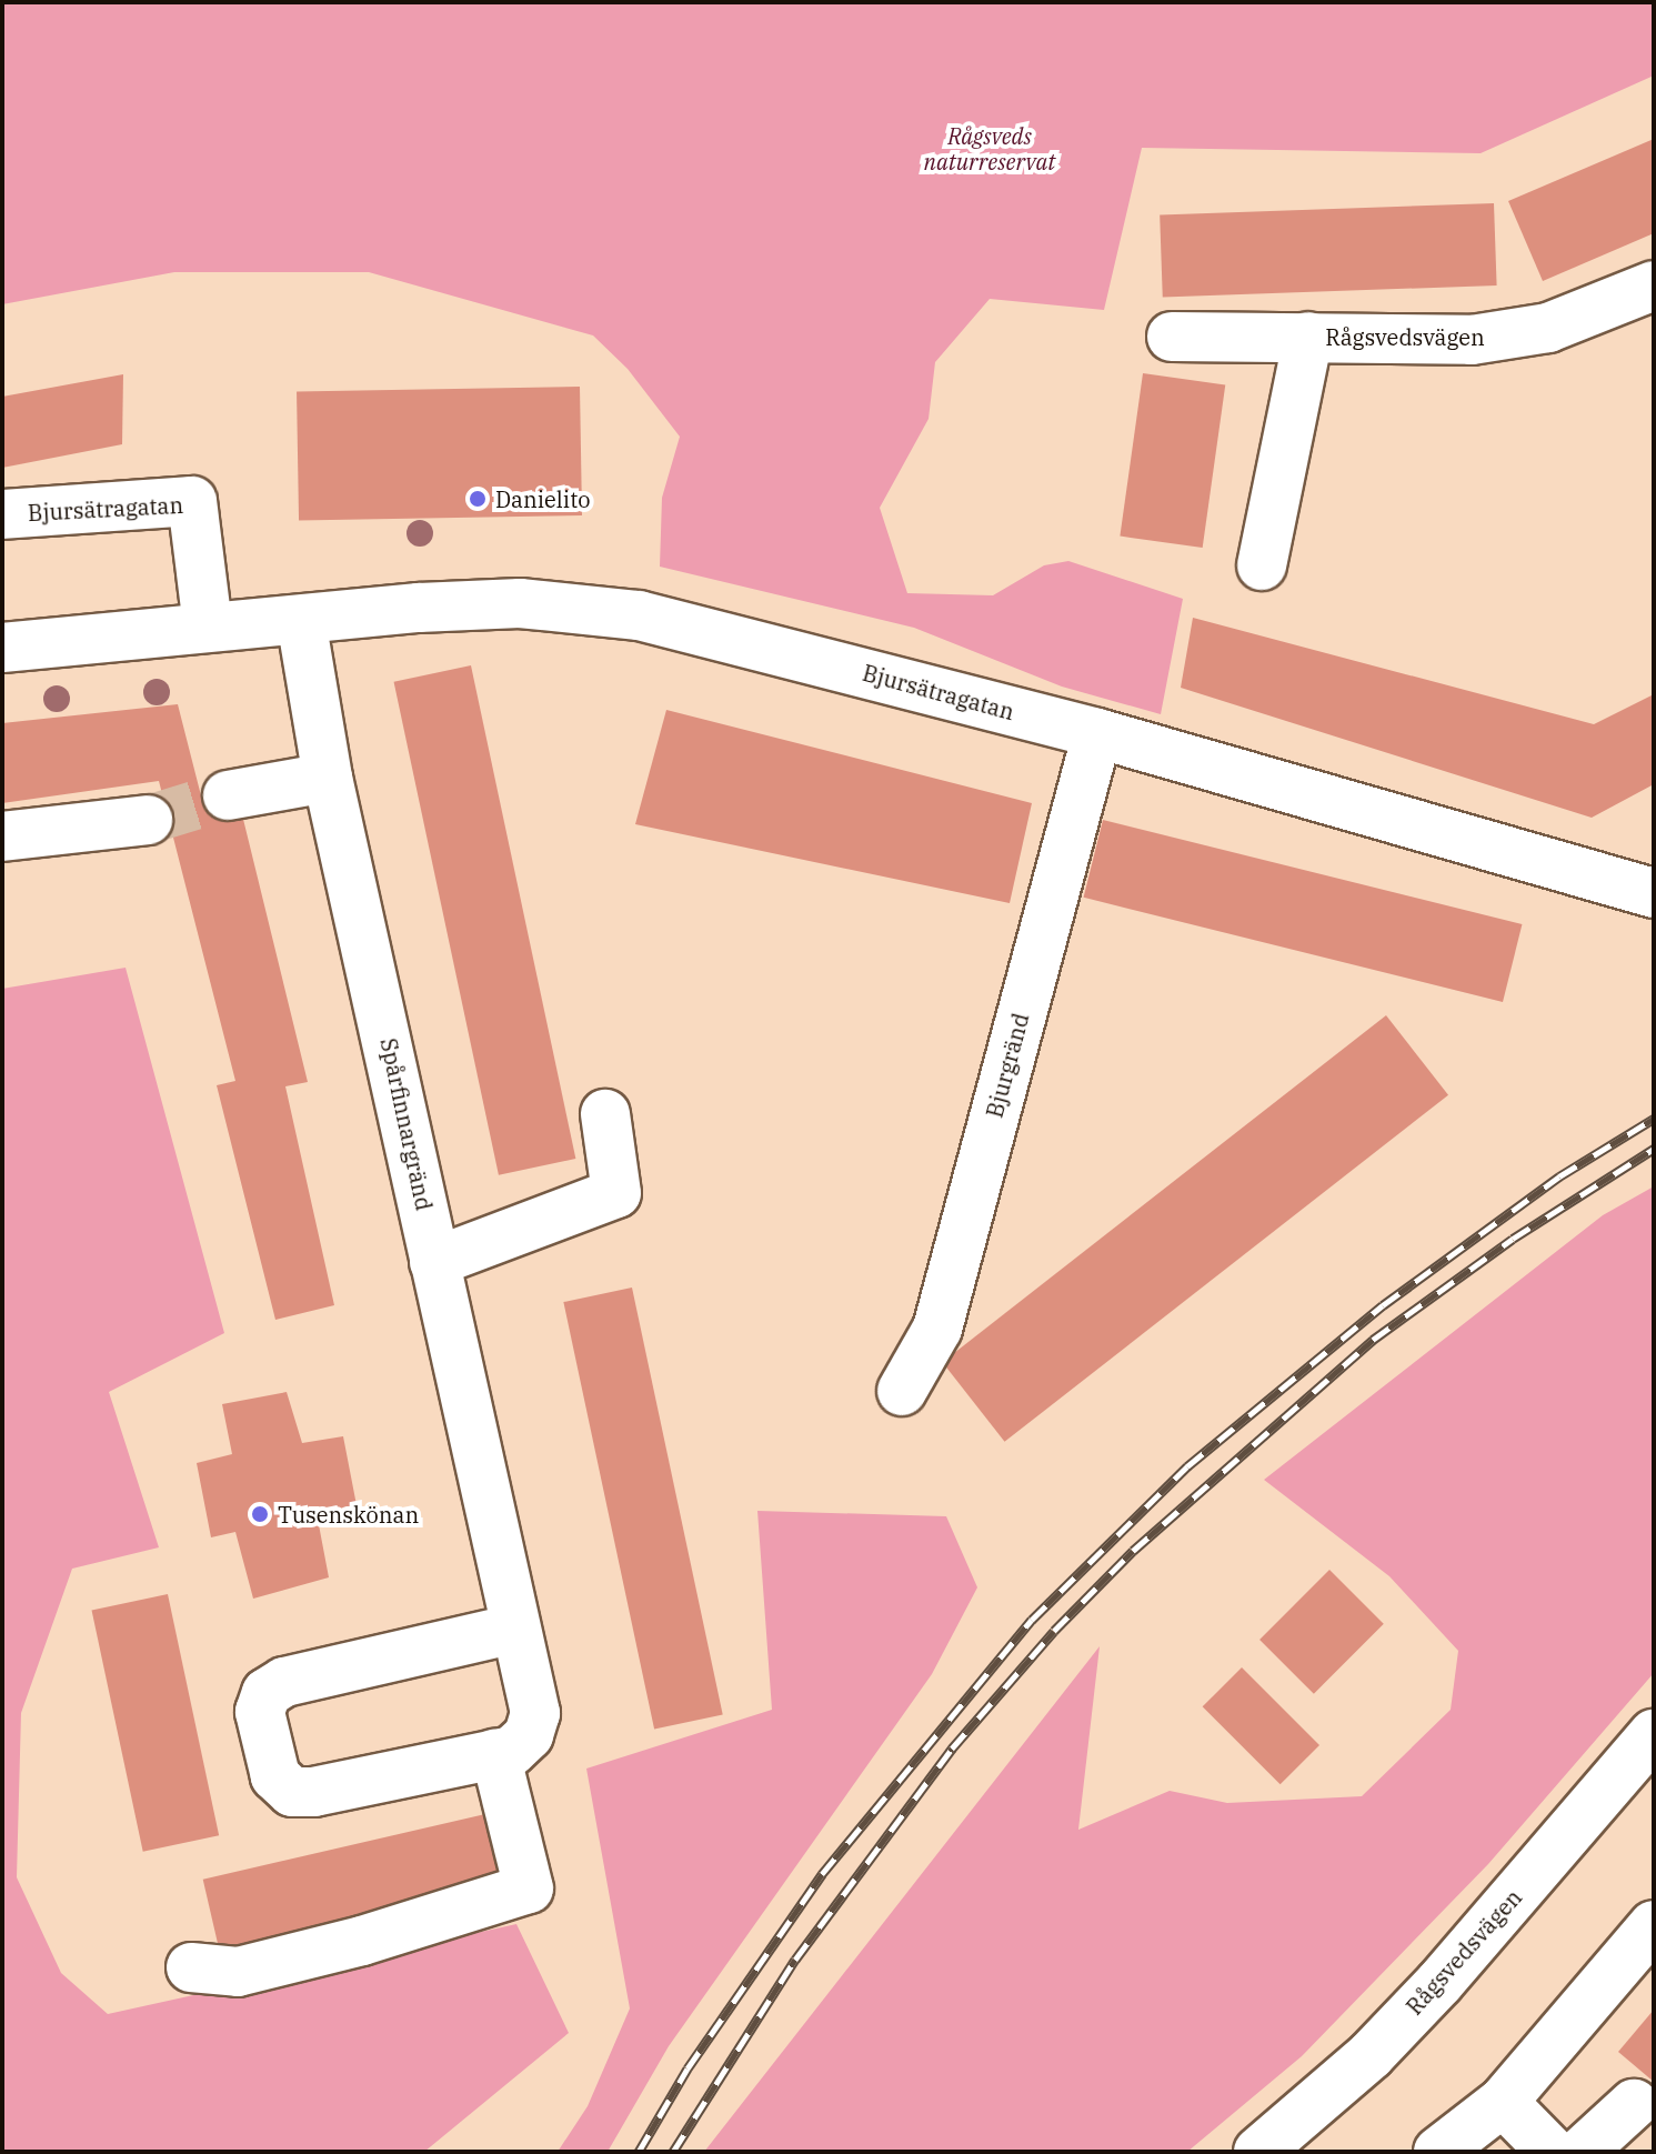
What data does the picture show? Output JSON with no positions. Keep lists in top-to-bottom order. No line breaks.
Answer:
{"streets":{"street":["Rågsvedsvägen","Bjursätragatan","Bjurgränd","Spårfinnargränd"]},"crossings":[["Bjursätragatan","Bjurgränd"],["Bjursätragatan","Spårfinnargränd"]],"parks":["Rågsveds naturreservat"],"places":["Danielito","Tusenskönan"]}
